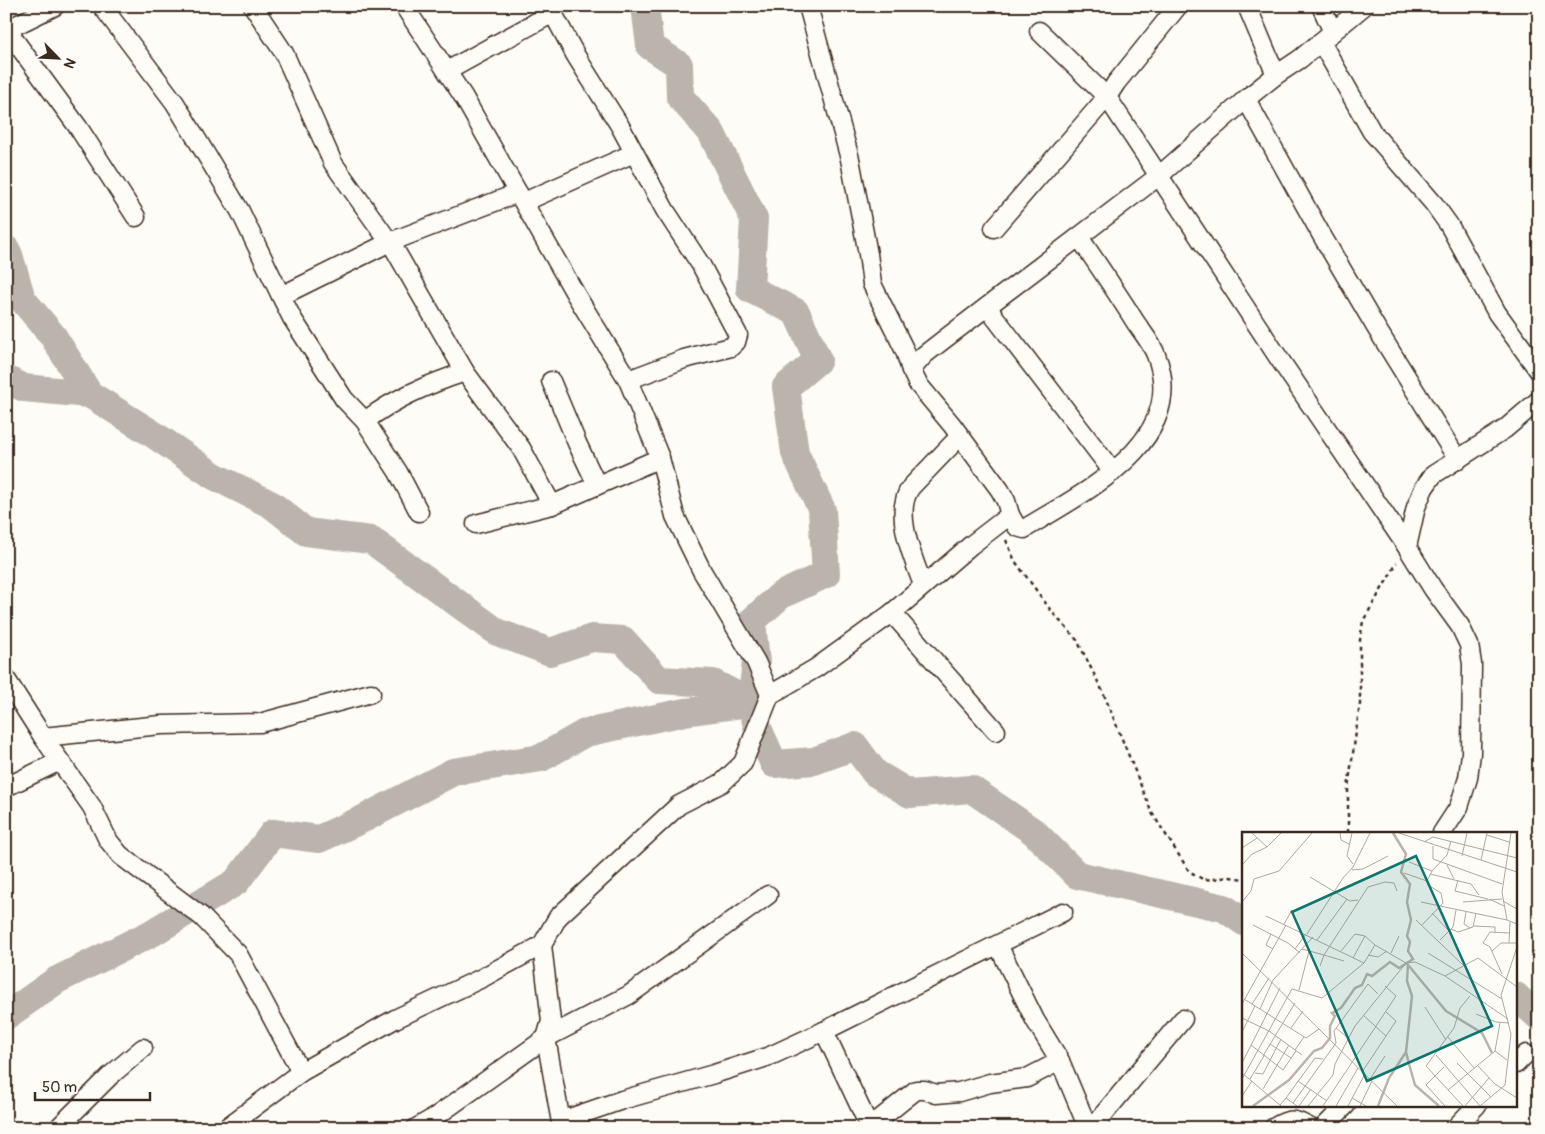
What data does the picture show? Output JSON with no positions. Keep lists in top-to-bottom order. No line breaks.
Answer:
{"scale_bar":"50 m","north":"bottom right"}
